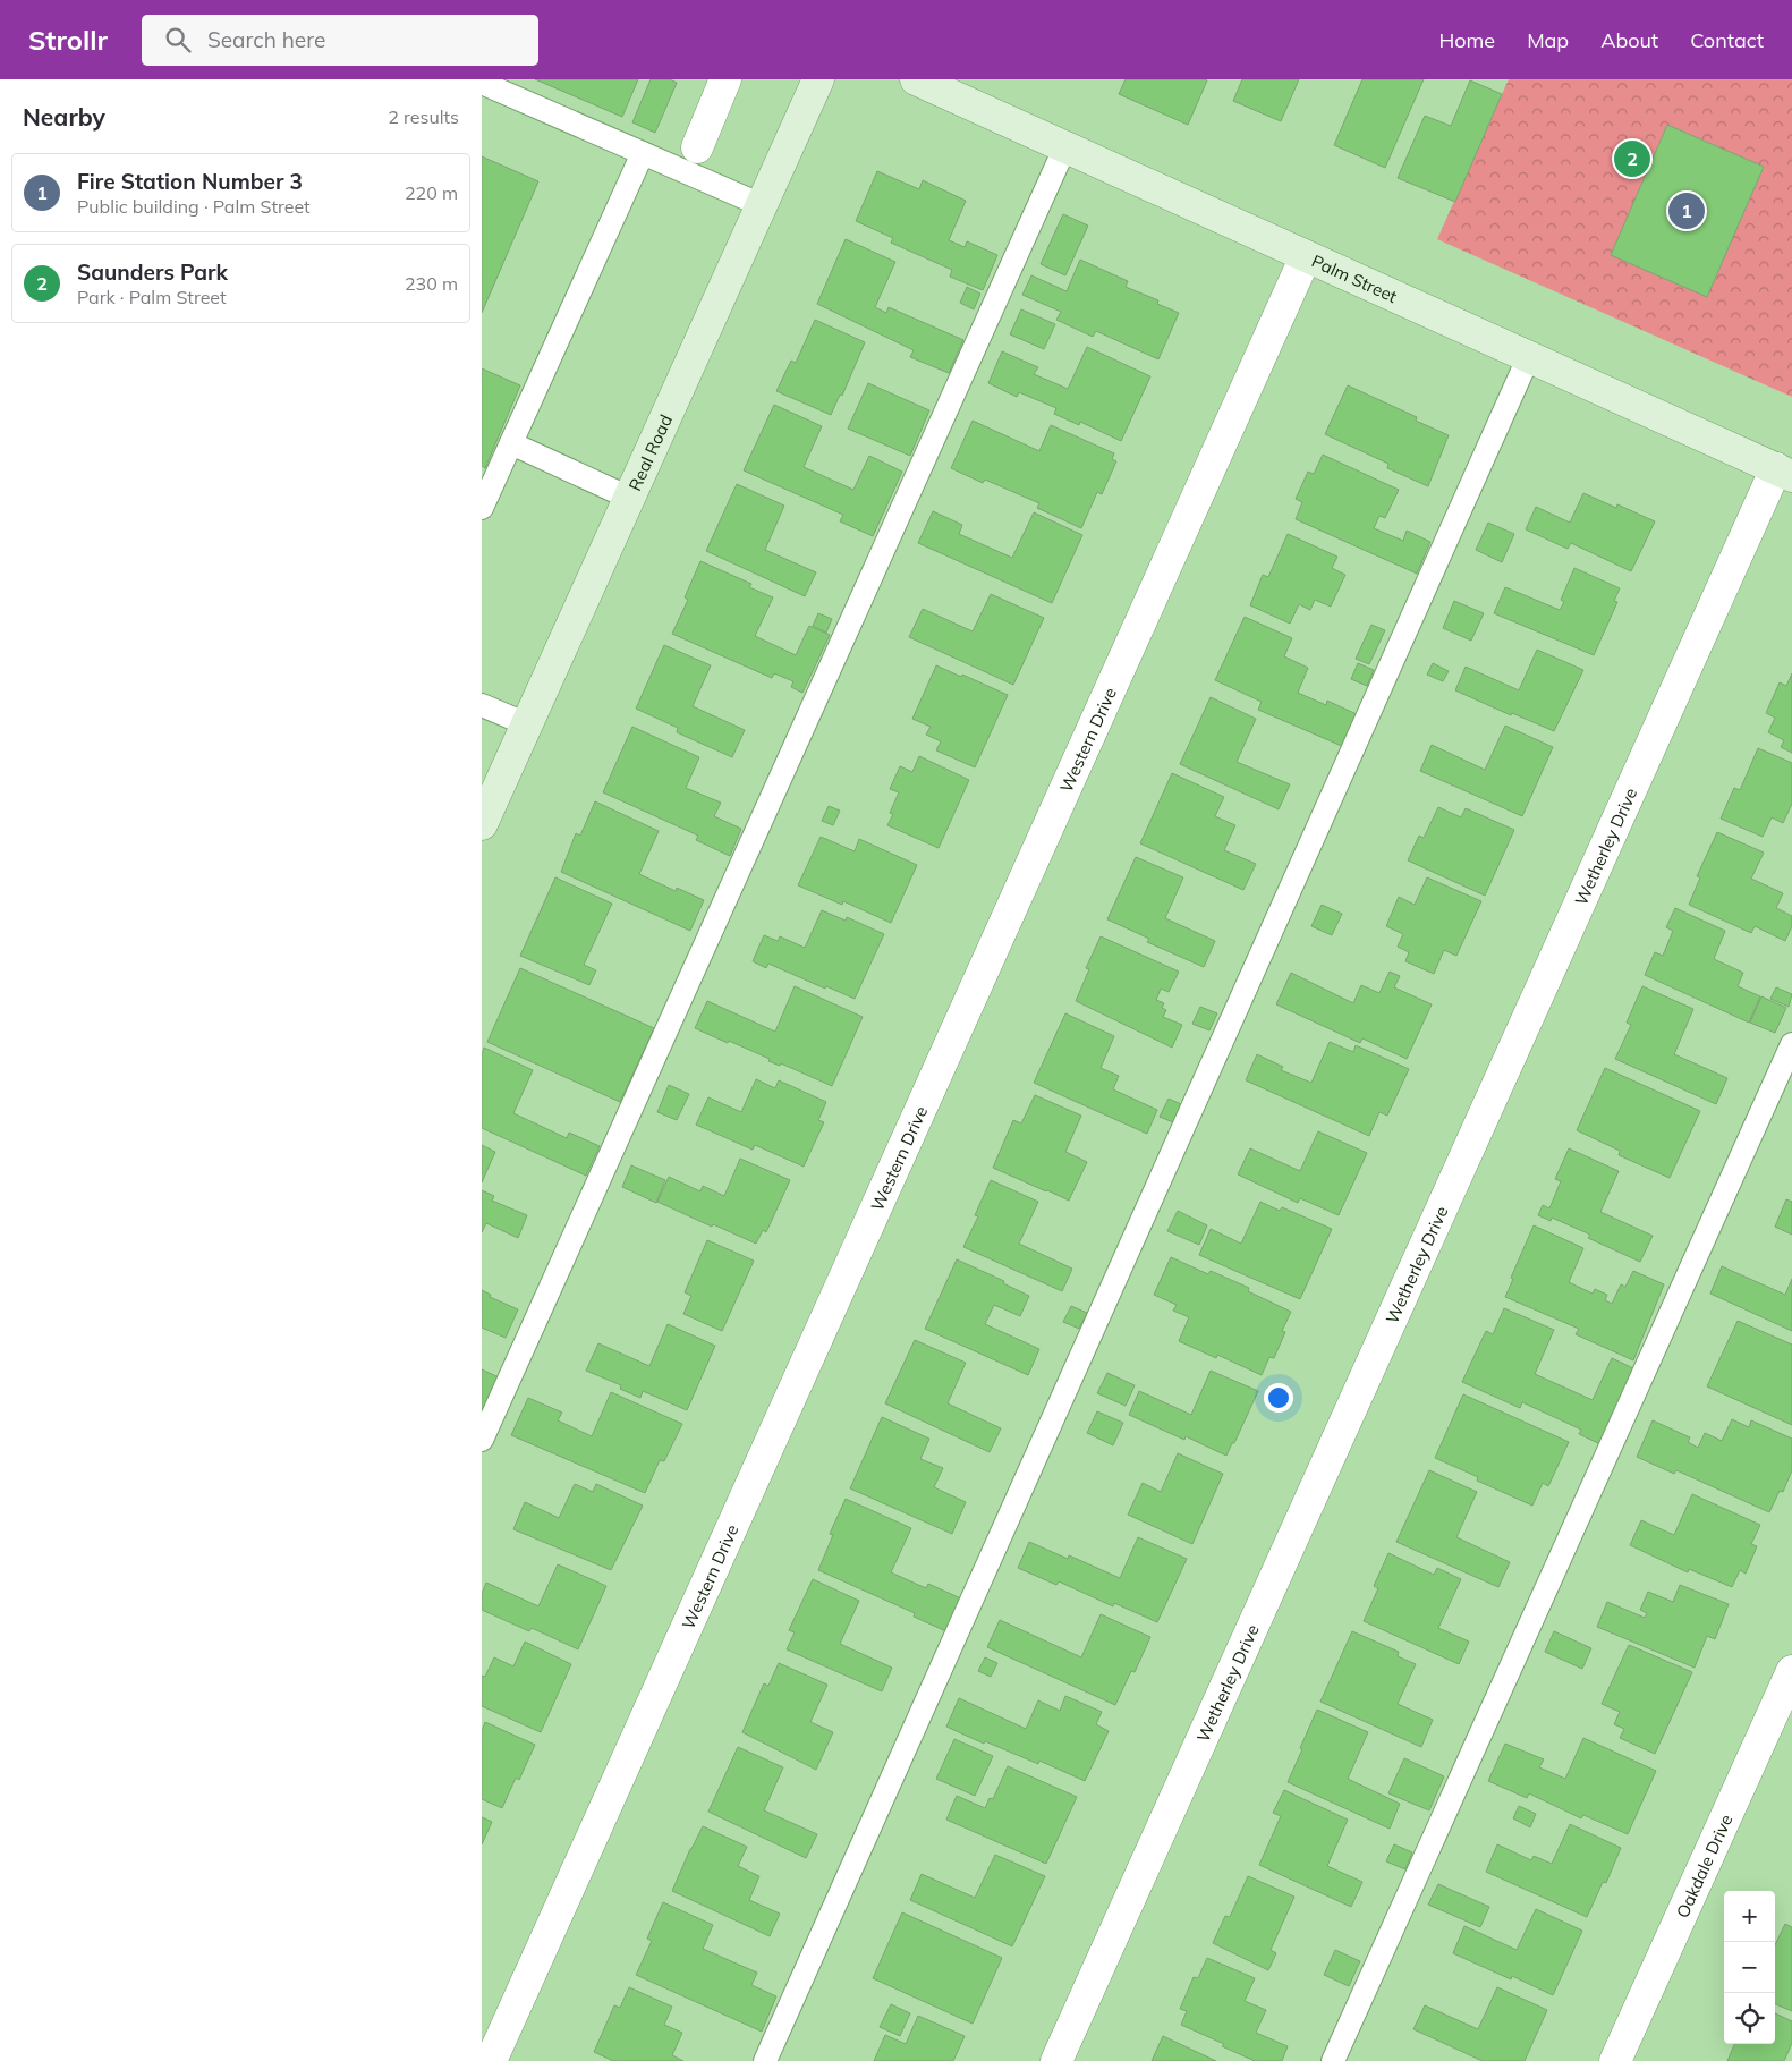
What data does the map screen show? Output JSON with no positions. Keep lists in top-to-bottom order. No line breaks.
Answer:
{"streets":{"street":["Palm Street","Real Road","Western Drive","Wetherley Drive","Oakdale Drive"]},"crossings":[["Palm Street","Western Drive"],["Palm Street","Wetherley Drive"]],"page":{"header":"Strollr","search":"Search here","nav":["Home","Map","About","Contact"],"heading":["Nearby","2 results"],"pins":["2","1"],"list":[{"mark":"1","name":"Fire Station Number 3","note":"Public building · Palm Street","value":"220 m"},{"mark":"2","name":"Saunders Park","note":"Park · Palm Street","value":"230 m"}],"map_buttons":["+","−"]}}
